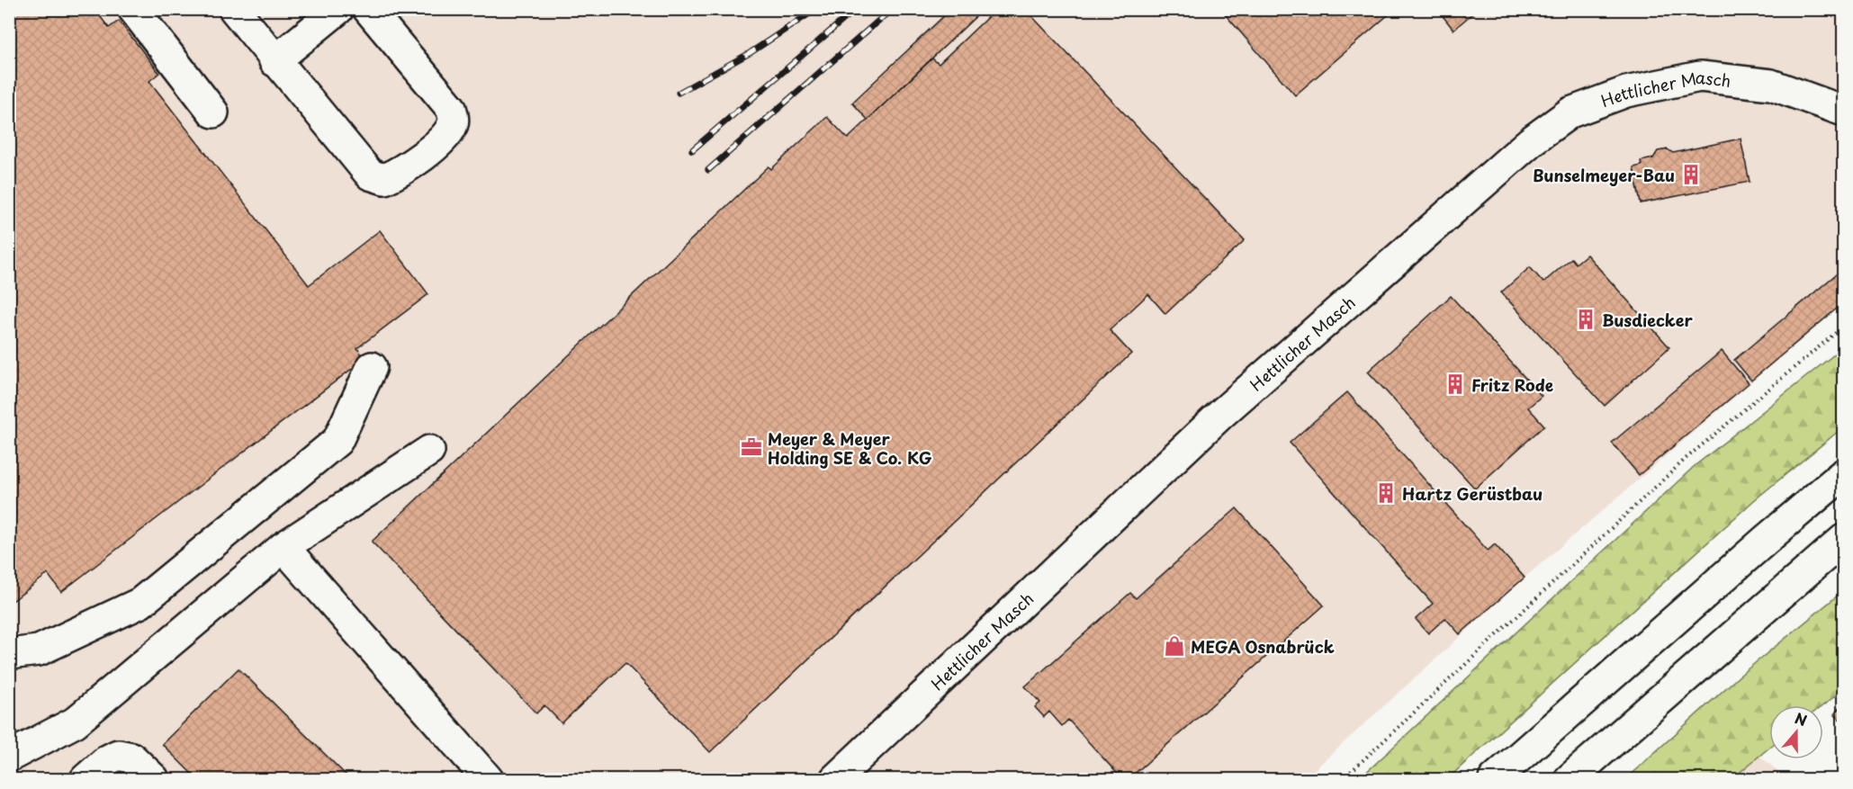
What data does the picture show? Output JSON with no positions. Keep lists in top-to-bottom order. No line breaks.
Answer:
{"streets":{"main road":["Hettlicher Masch"]},"places":{"building":["Bunselmeyer-Bau","Busdiecker","Fritz Rode","Hartz Gerüstbau"],"office":["Meyer & Meyer Holding SE & Co. KG"],"shop":["MEGA Osnabrück"]},"north":"top"}
